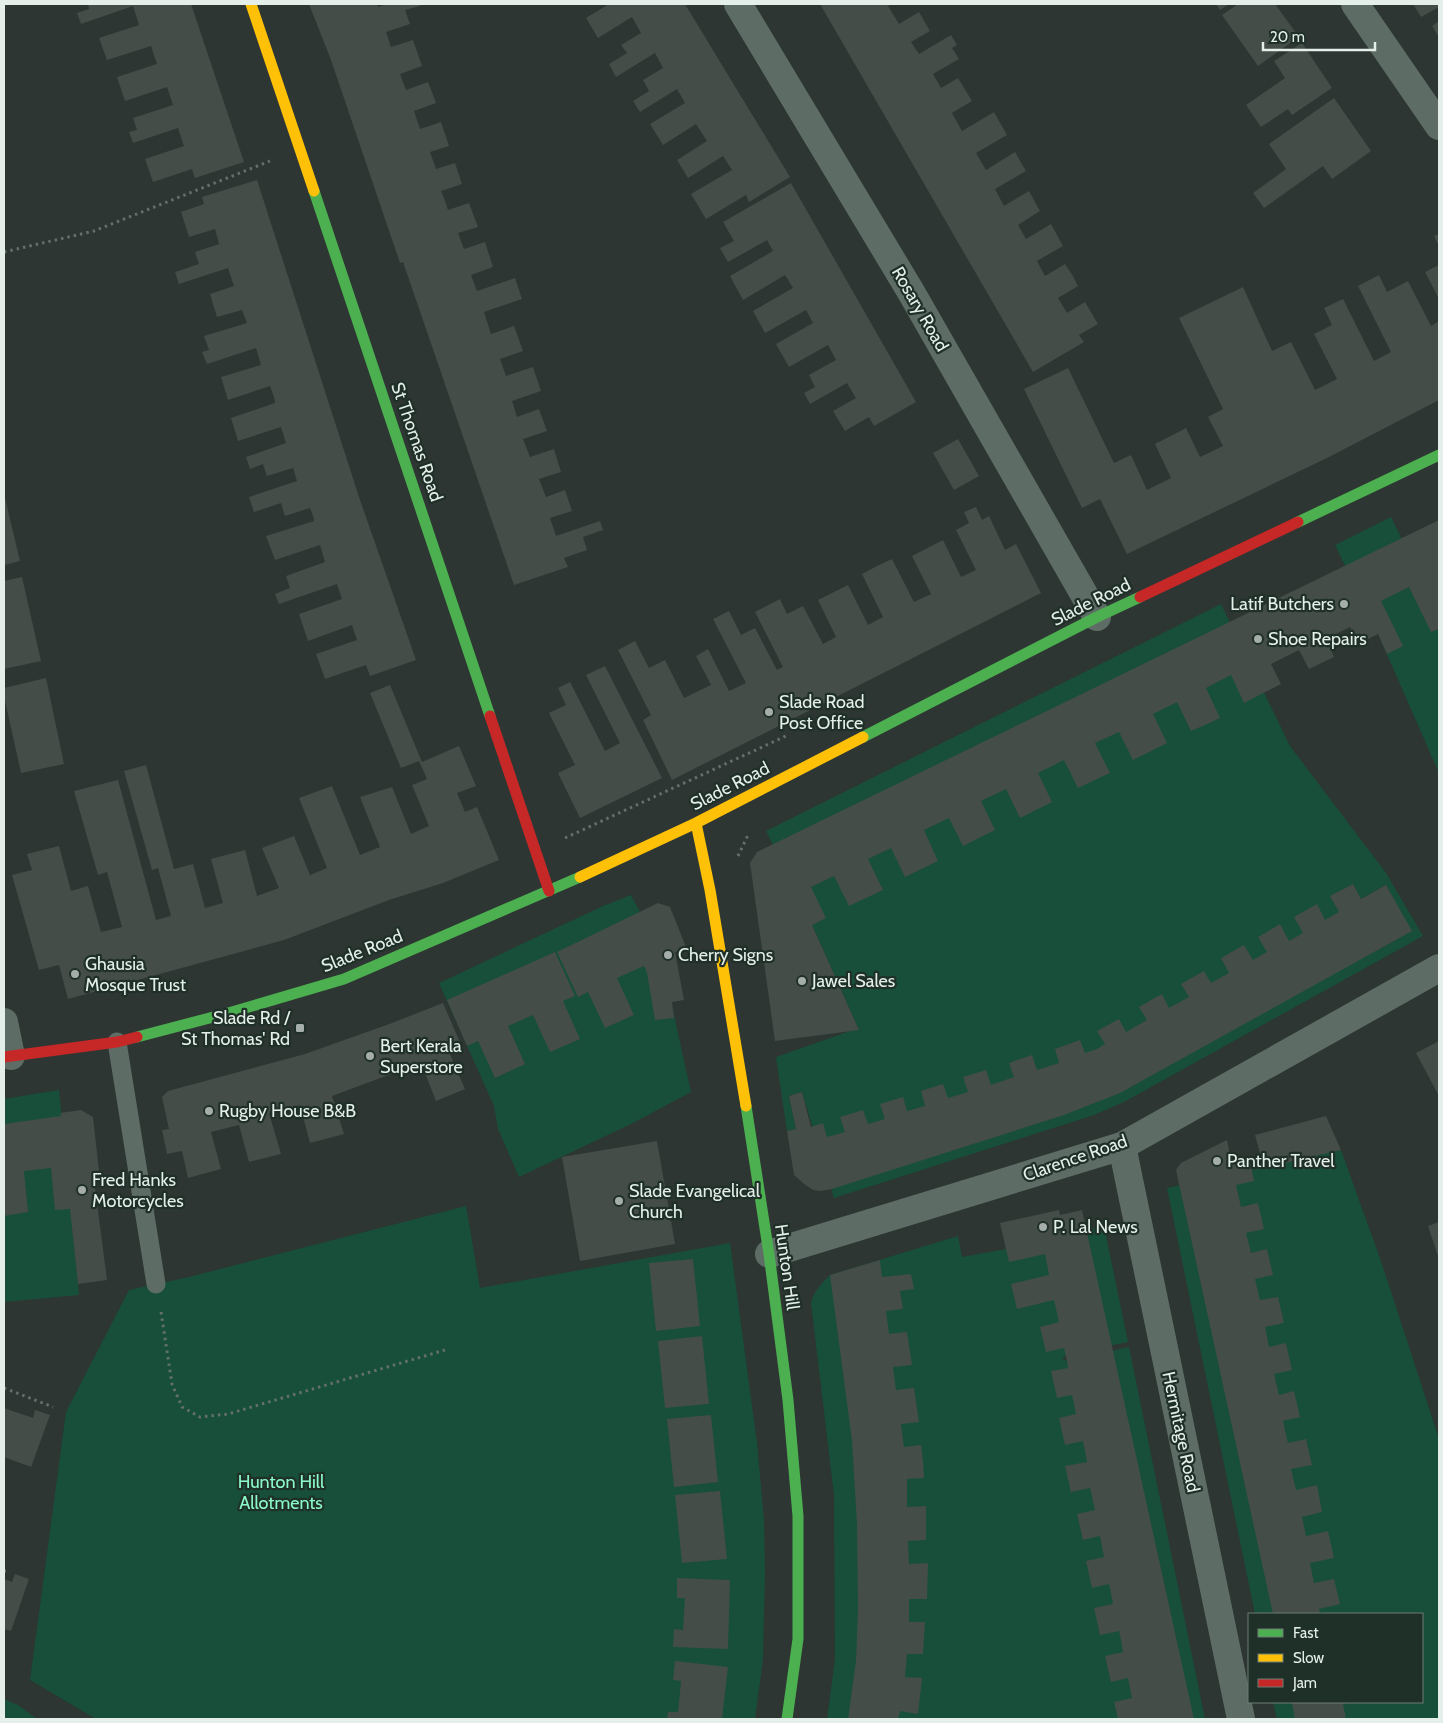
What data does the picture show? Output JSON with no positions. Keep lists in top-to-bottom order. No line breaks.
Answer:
{"streets":{"street":["Rosary Road","St Thomas Road","Slade Road","Clarence Road","Hunton Hill","Hermitage Road"]},"crossings":[["Rosary Road","Slade Road"],["St Thomas Road","Slade Road"],["Slade Road","Hunton Hill"],["Clarence Road","Hunton Hill"],["Clarence Road","Hermitage Road"]],"parks":["Hunton Hill Allotments"],"places":{"other":["Latif Butchers","Shoe Repairs","Slade Road Post Office","Cherry Signs","Ghausia Mosque Trust","Jawel Sales","Bert Kerala Superstore","Rugby House B&B","Panther Travel","Fred Hanks Motorcycles","Slade Evangelical Church","P. Lal News"],"transit":["Slade Rd / St Thomas' Rd"]},"legend":["Fast","Slow","Jam"],"scale_bar":"20 m"}
